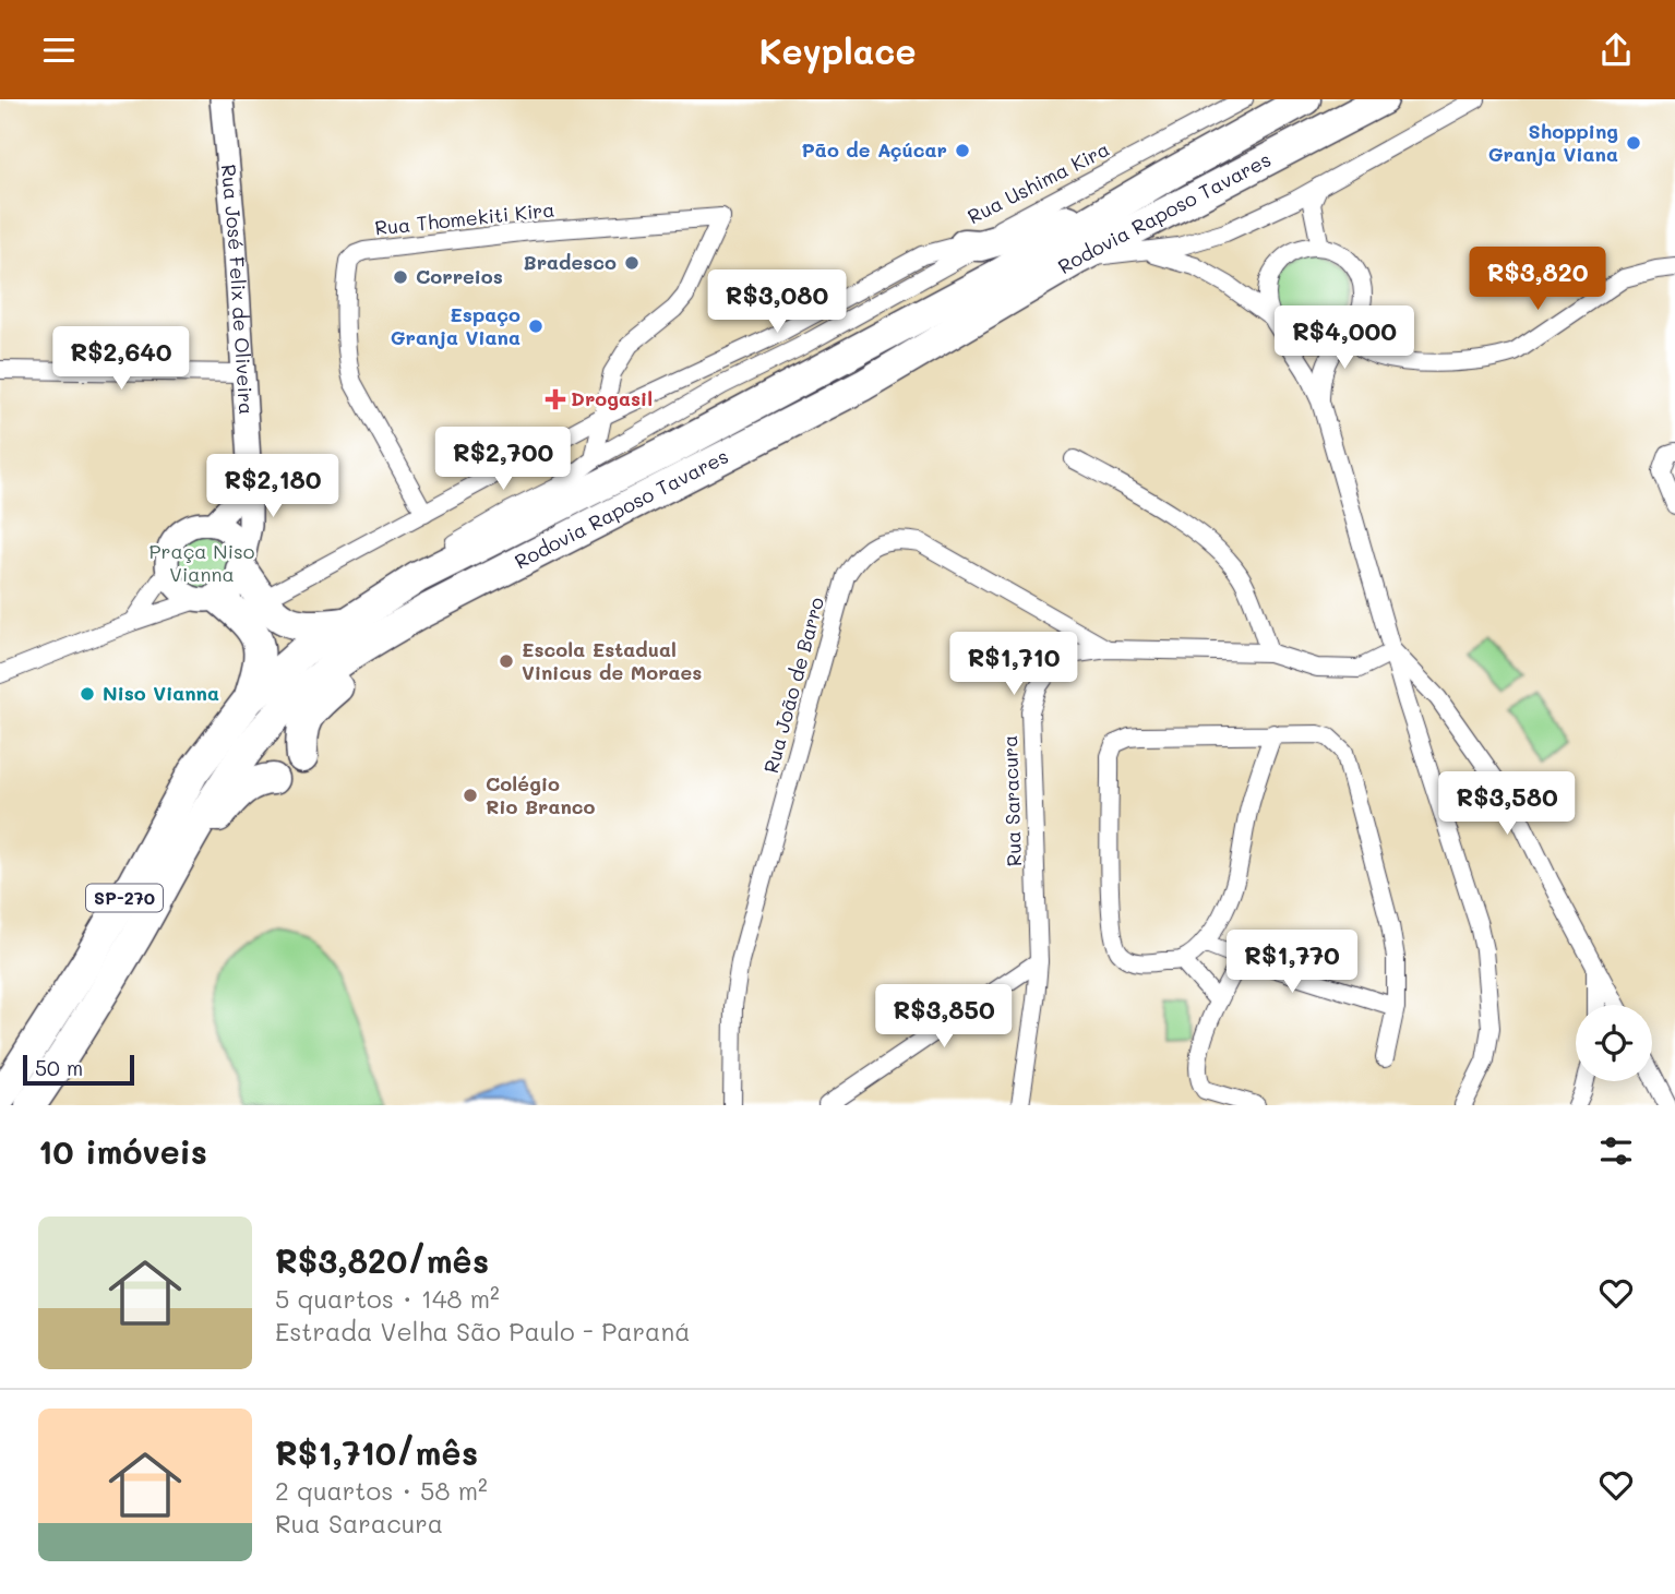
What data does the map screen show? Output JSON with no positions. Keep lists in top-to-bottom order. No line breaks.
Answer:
{"streets":{"highway":["Rodovia Raposo Tavares","SP-270"],"main road":["Rua José Felix de Oliveira"],"street":["Rua Ushima Kira","Rua Thomekiti Kira","Rua João de Barro","Rua Saracura"]},"crossings":[["Rua Ushima Kira","Rua Thomekiti Kira"],["Rua João de Barro","Rua Saracura"]],"parks":["Praça Niso Vianna"],"places":{"other":["Shopping Granja Viana","Pão de Açúcar","Bradesco","Correios","Espaço Granja Viana","Escola Estadual Vinicus de Moraes","Niso Vianna","Colégio Rio Branco"],"health":["Drogasil"]},"scale_bar":"50 m","page":{"header":"Keyplace","price":["R$3,820","R$3,080","R$4,000","R$2,640","R$2,700","R$2,180","R$1,710","R$3,580","R$1,770","R$3,850"],"scale":"50 m","heading":"10 imóveis","list":[{"name":"R$3,820/mês","note":"5 quartos · 148 m² · Estrada Velha São Paulo - Paraná"},{"name":"R$1,710/mês","note":"2 quartos · 58 m² · Rua Saracura"}]}}
